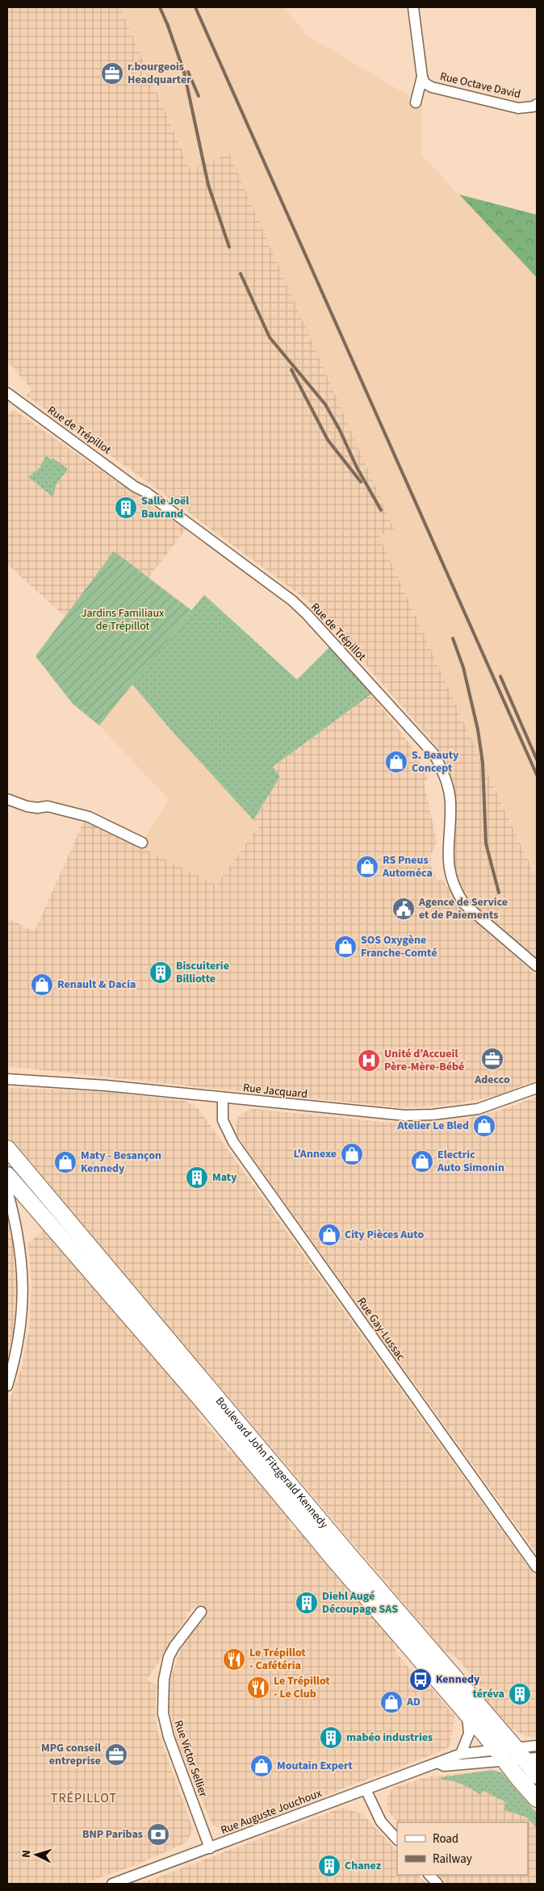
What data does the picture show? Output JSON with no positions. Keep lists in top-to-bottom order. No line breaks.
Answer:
{"streets":{"main road":["Boulevard John Fitzgerald Kennedy"],"street":["Rue Octave David","Rue de Trépillot","Rue Jacquard","Rue Gay-Lussac","Rue Victor Sellier","Rue Auguste Jouchoux"]},"crossings":[["Rue Jacquard","Rue Gay-Lussac"],["Boulevard John Fitzgerald Kennedy","Rue Auguste Jouchoux"],["Rue Victor Sellier","Rue Auguste Jouchoux"]],"districts":["TRÉPILLOT"],"parks":["Jardins Familiaux de Trépillot"],"places":{"office":["r.bourgeois Headquarter","Adecco","MPG conseil entreprise"],"building":["Salle Joël Baurand","Biscuiterie Billiotte","Maty","Diehl Augé Découpage SAS","téréva","mabéo industries","Chanez"],"shop":["S. Beauty Concept","RS Pneus Automéca","SOS Oxygène Franche-Comté","Renault & Dacia","Atelier Le Bled","L'Annexe","Electric Auto Simonin","Maty - Besançon Kennedy","City Pièces Auto","AD","Moutain Expert"],"public building":["Agence de Service et de Paiements"],"hospital":["Unité d’Accueil Père-Mère-Bébé"],"restaurant":["Le Trépillot - Cafétéria","Le Trépillot - Le Club"],"bus stop":["Kennedy"],"bank":["BNP Paribas"]},"legend":["Road","Railway"],"north":"left"}
